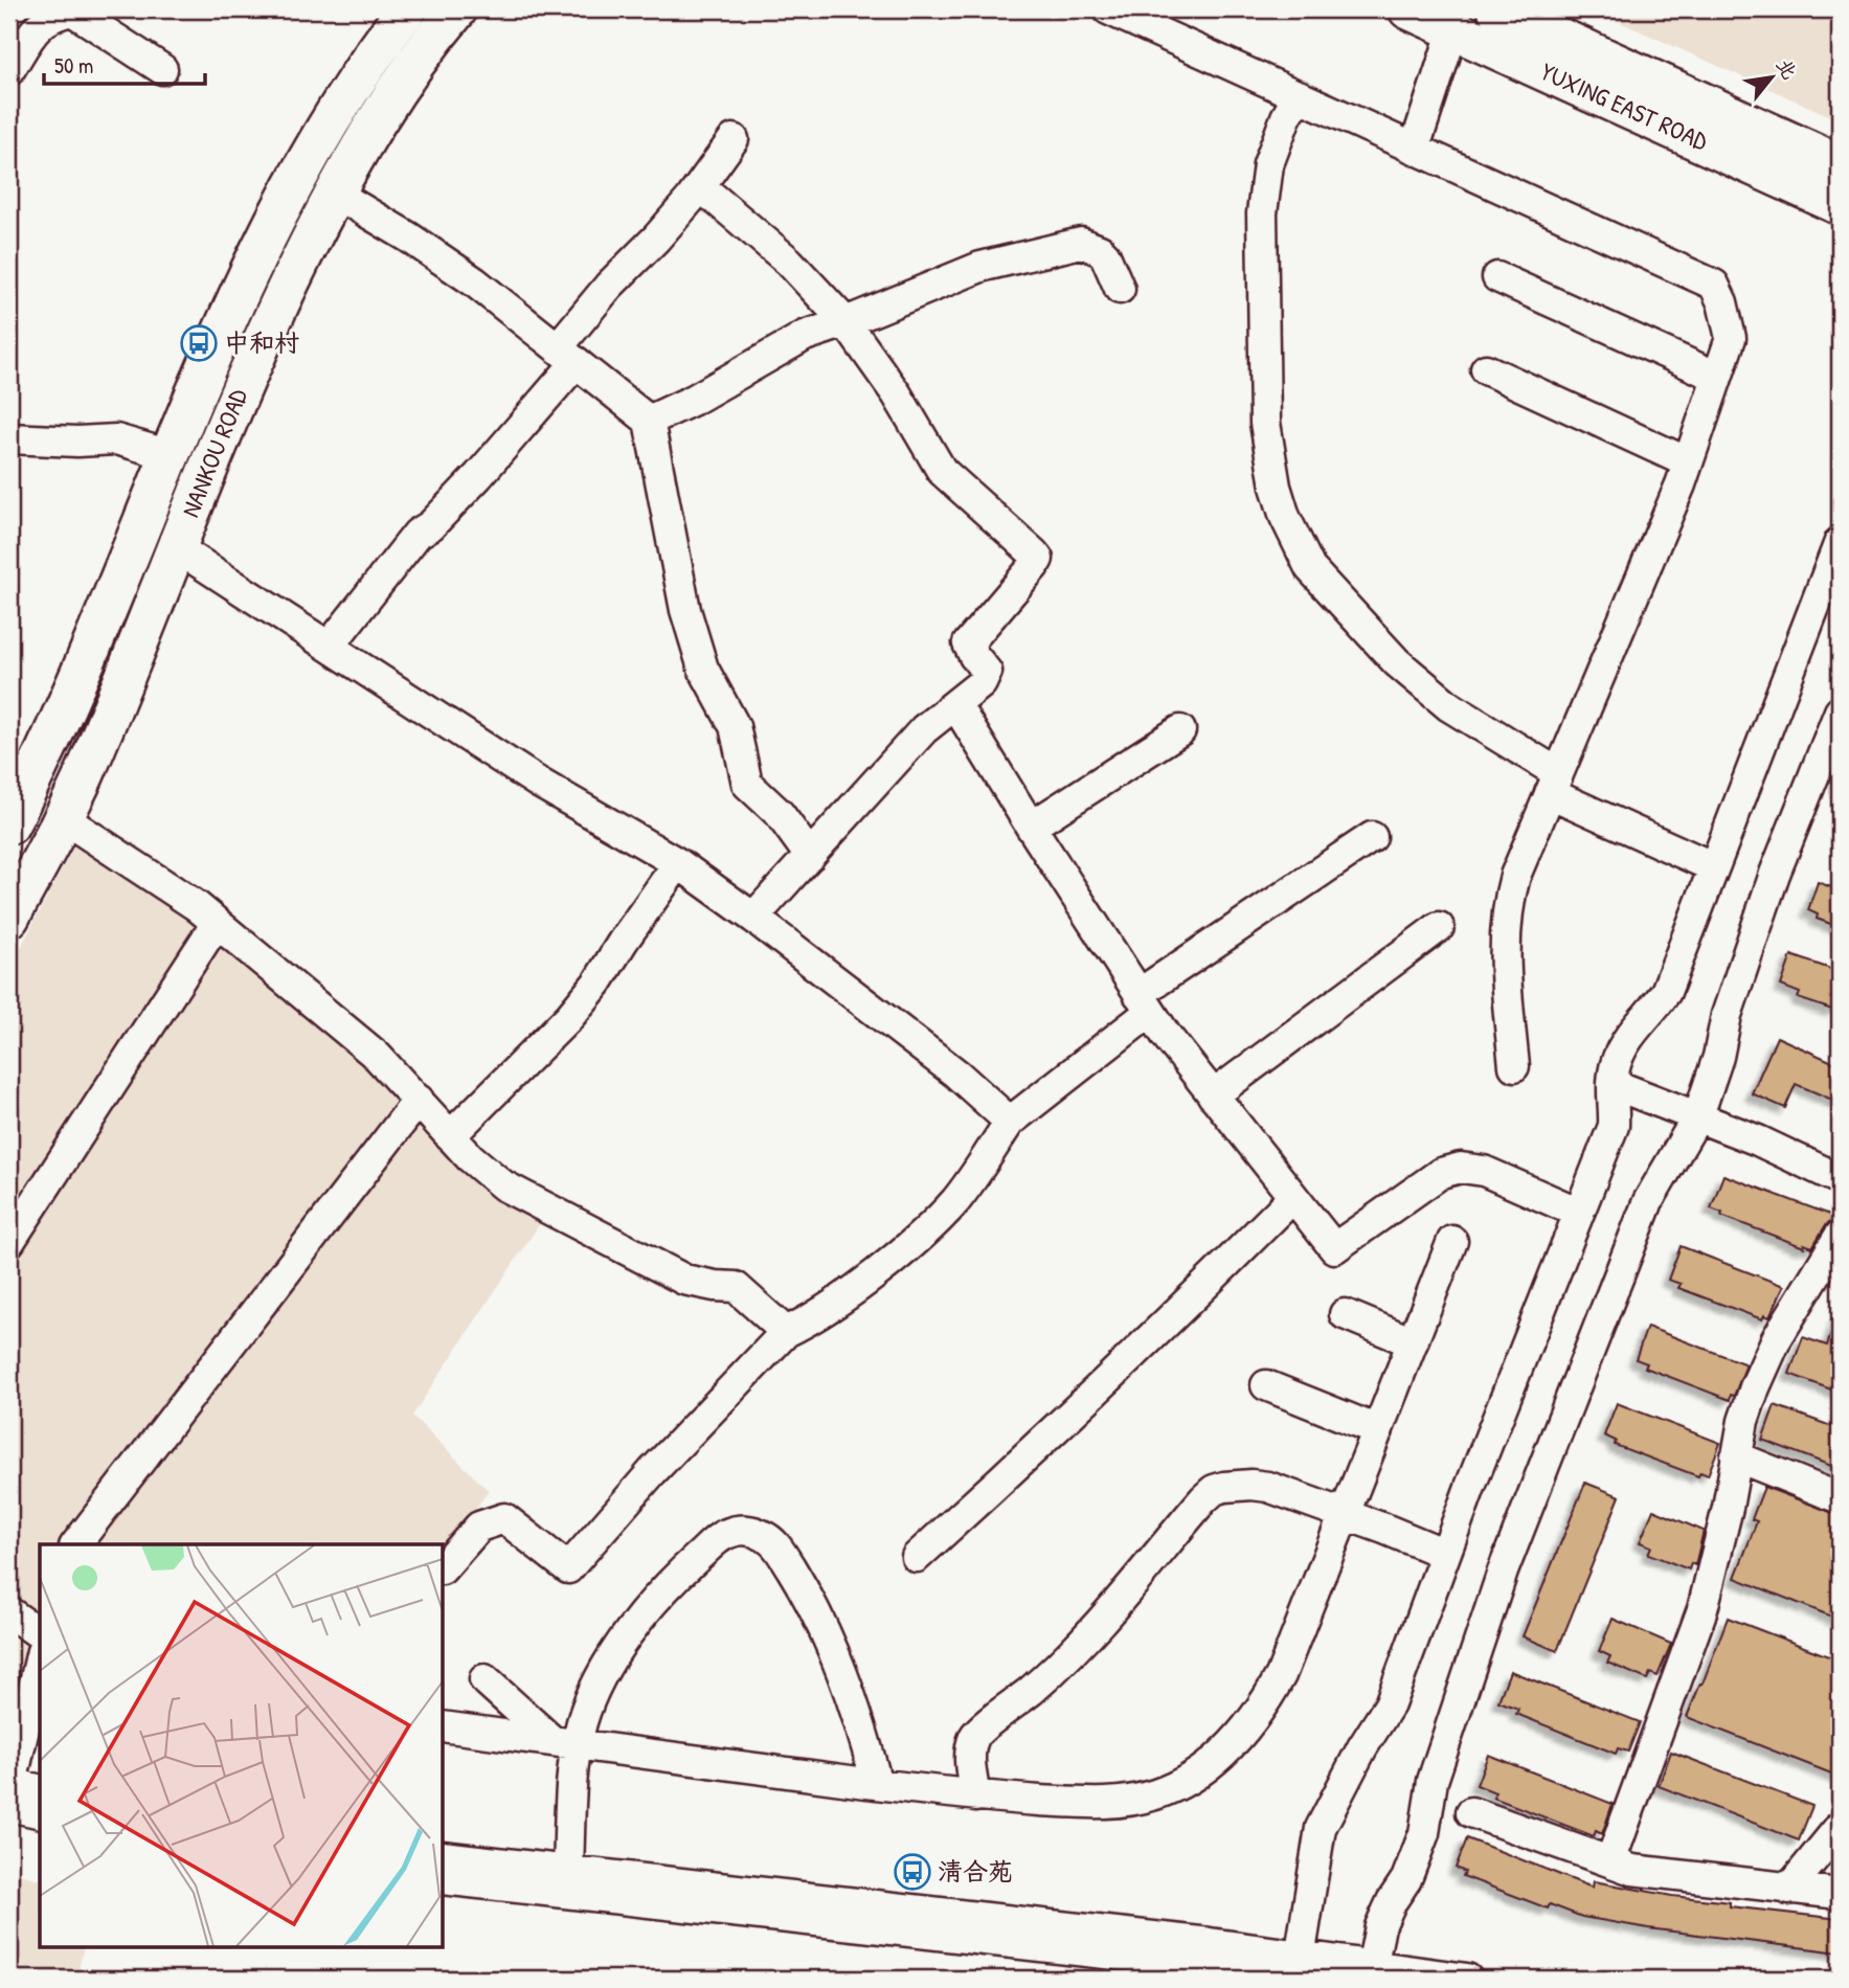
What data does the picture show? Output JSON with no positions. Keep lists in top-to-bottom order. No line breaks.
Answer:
{"streets":{"main road":["YUXING EAST ROAD","NANKOU ROAD"]},"places":{"bus stop":["中和村","清合苑"]},"scale_bar":"50 m","north":"top right"}
